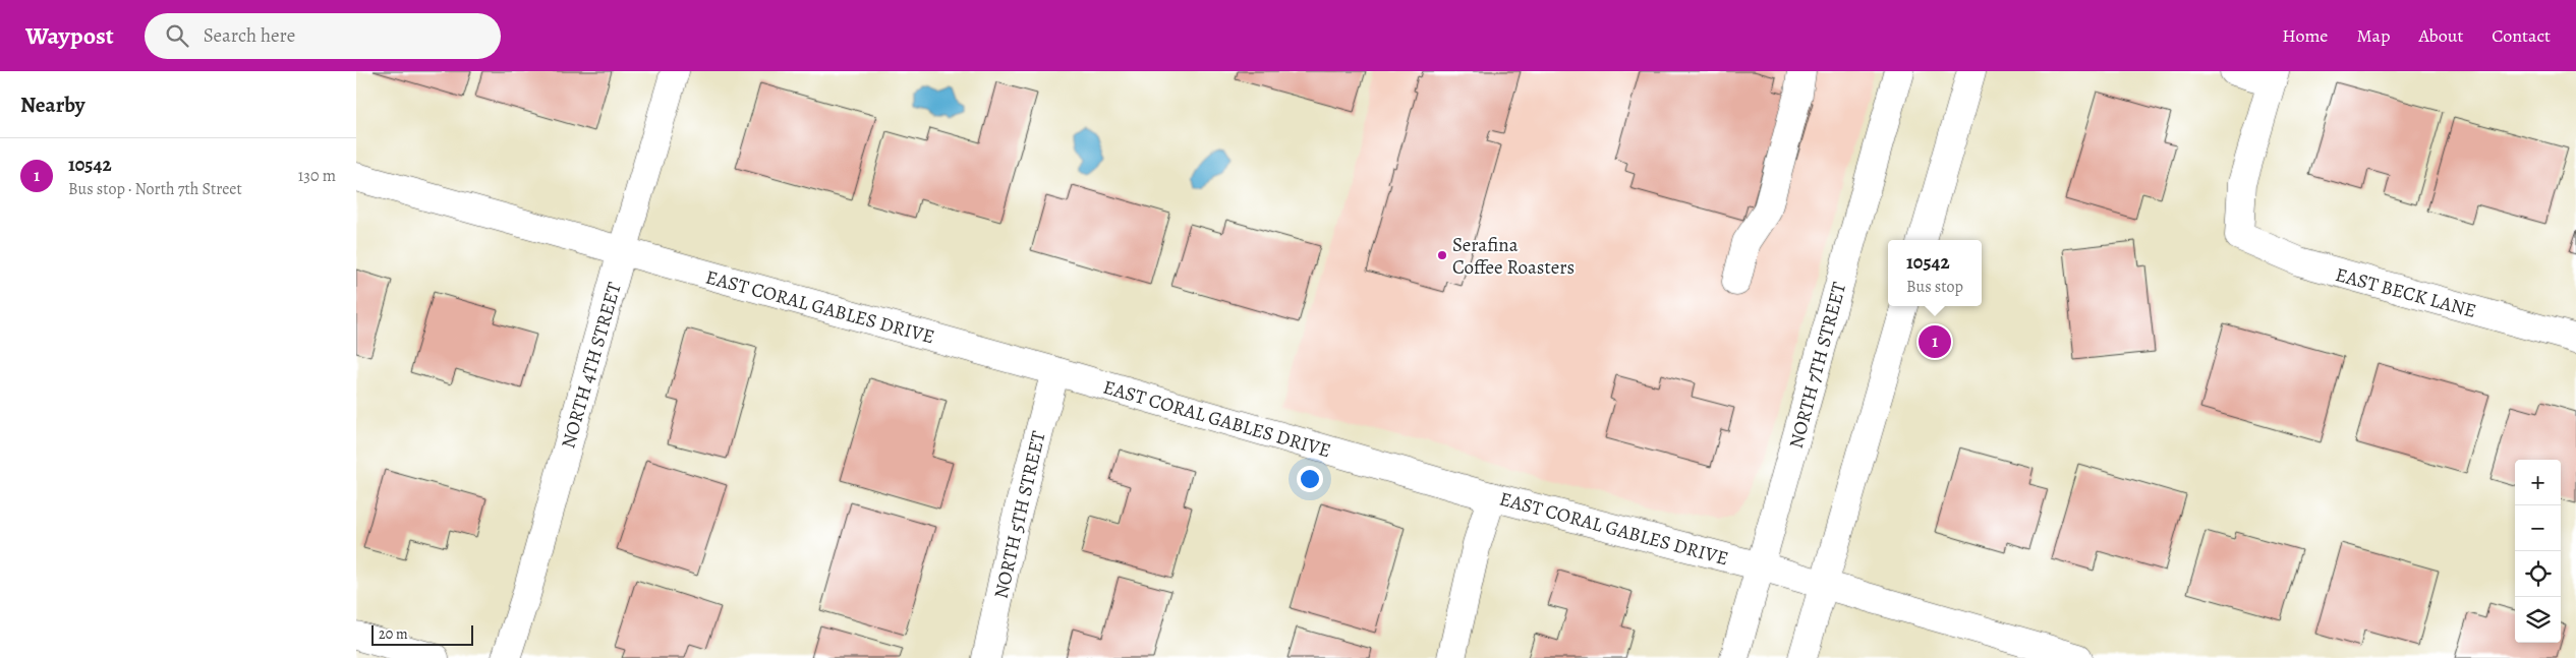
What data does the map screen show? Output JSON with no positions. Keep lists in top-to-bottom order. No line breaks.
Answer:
{"streets":{"street":["EAST BECK LANE","EAST CORAL GABLES DRIVE","NORTH 4TH STREET","NORTH 7TH STREET","NORTH 5TH STREET"]},"crossings":[["EAST CORAL GABLES DRIVE","NORTH 4TH STREET"],["EAST CORAL GABLES DRIVE","NORTH 7TH STREET"],["EAST CORAL GABLES DRIVE","NORTH 5TH STREET"]],"places":["Serafina Coffee Roasters"],"scale_bar":"20 m","page":{"header":"Waypost","search":"Search here","nav":["Home","Map","About","Contact"],"heading":"Nearby","list":[{"mark":"1","name":"10542","note":"Bus stop · North 7th Street","value":"130 m"}],"popup":["10542","Bus stop"],"pins":"1","map_buttons":["+","−"],"scale":"20 m"}}
